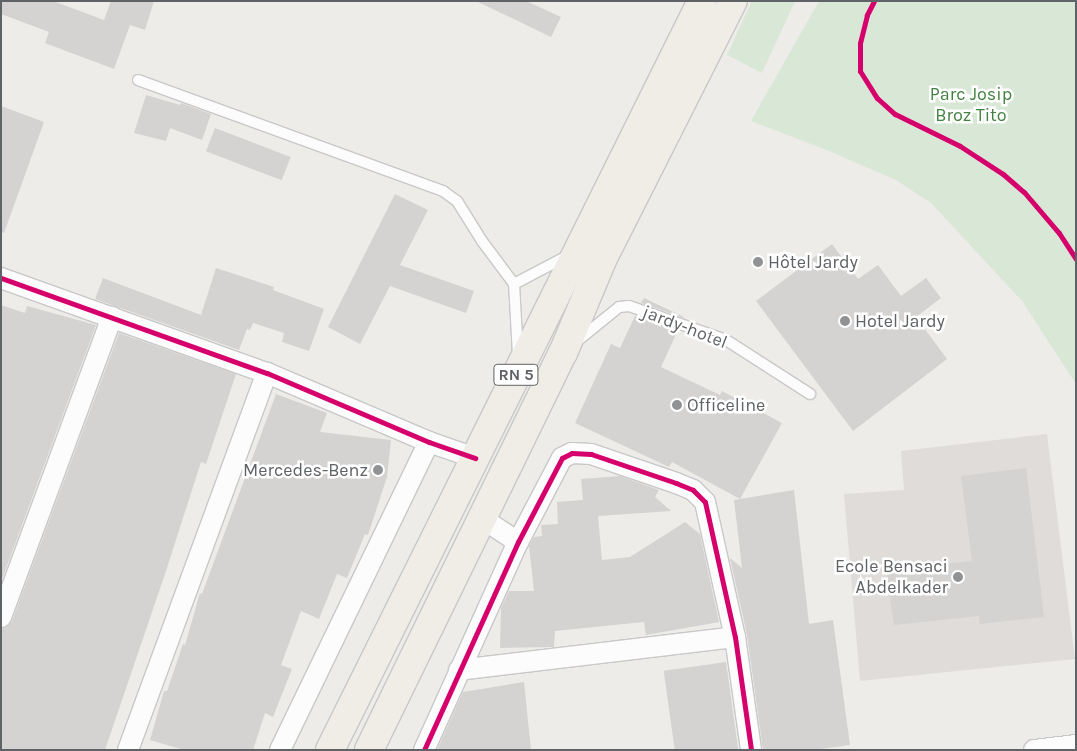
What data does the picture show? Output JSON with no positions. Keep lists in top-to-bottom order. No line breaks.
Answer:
{"streets":{"highway":["RN 5"],"lane":["jardy-hotel"]},"crossings":[["jardy-hotel","RN 5"]],"parks":["Parc Josip Broz Tito"],"places":["Hôtel Jardy","Hotel Jardy","Officeline","Mercedes-Benz","Ecole Bensaci Abdelkader"]}
